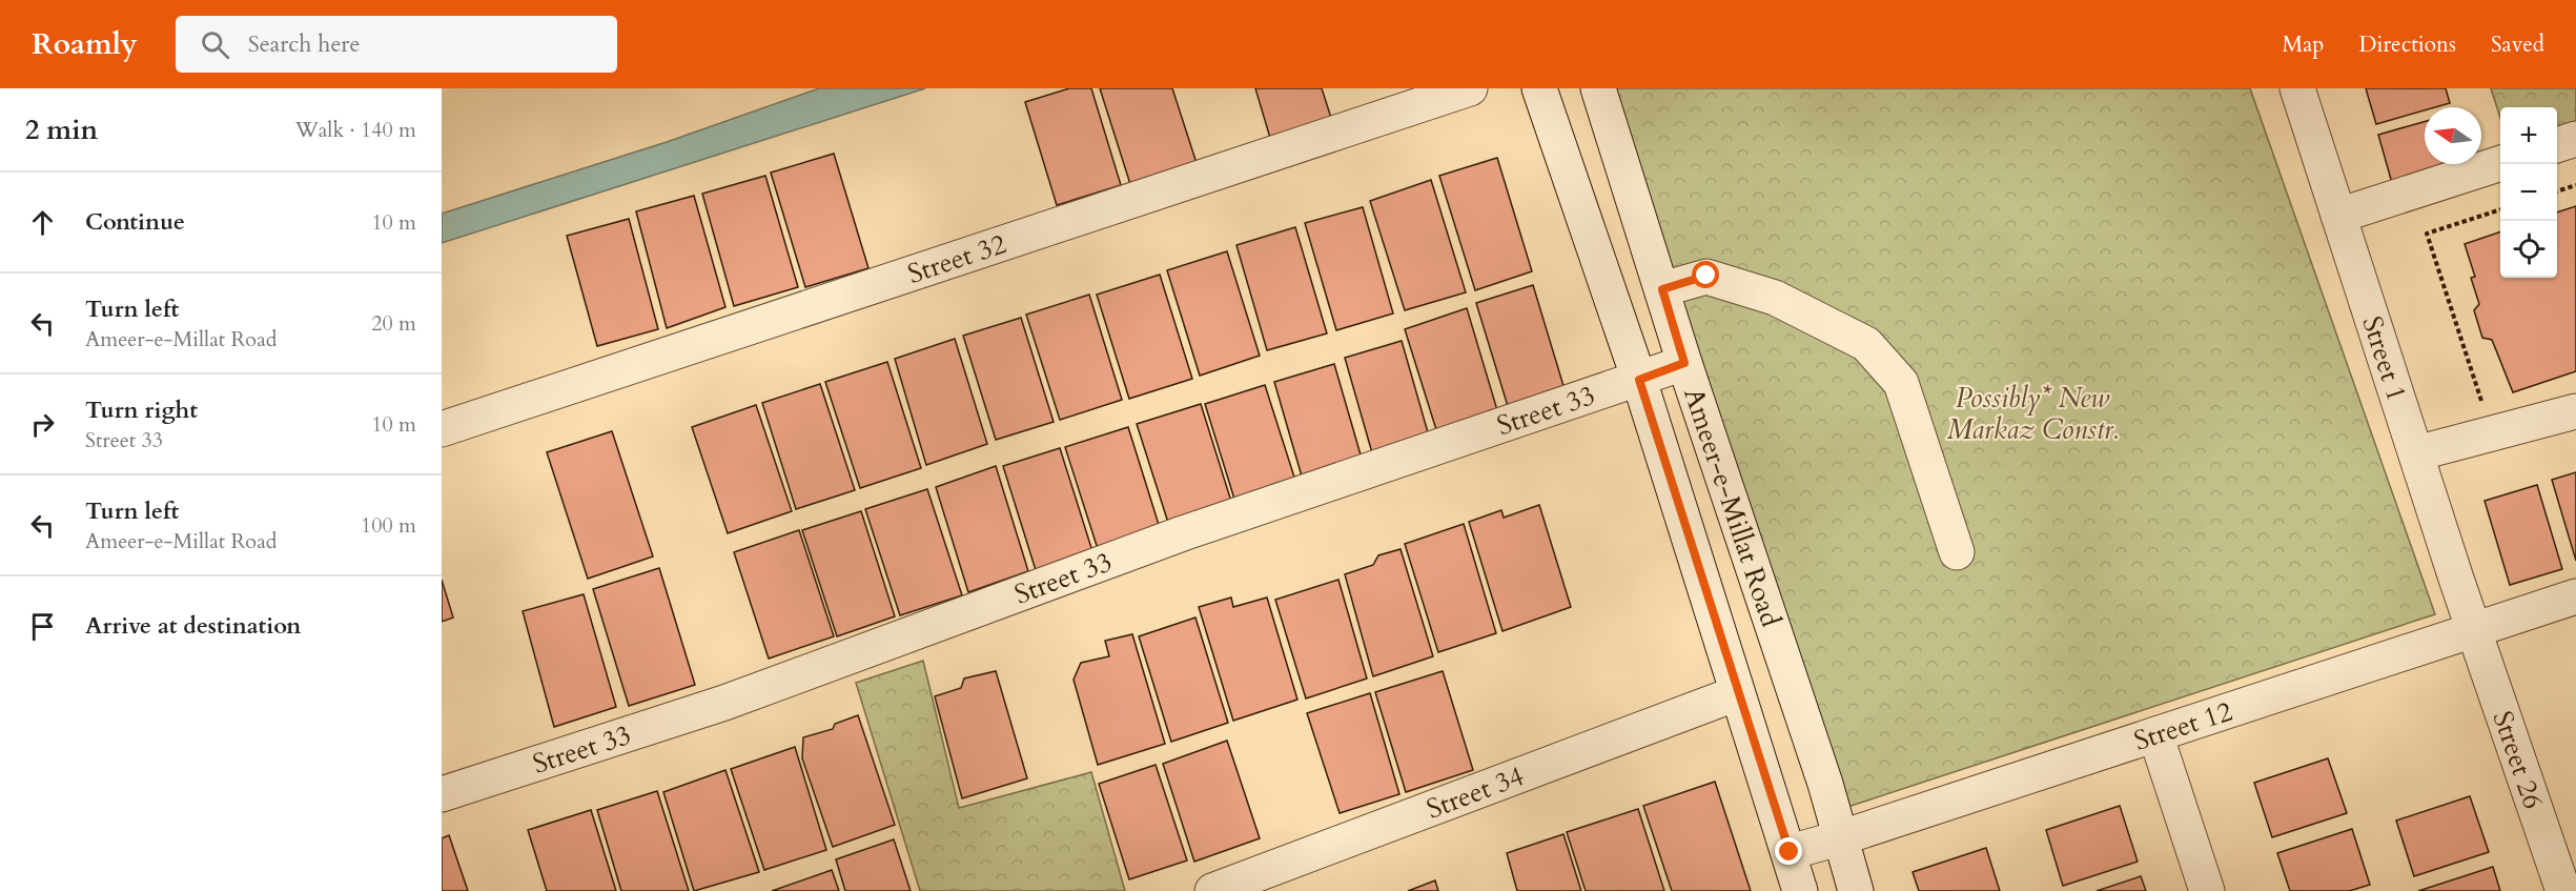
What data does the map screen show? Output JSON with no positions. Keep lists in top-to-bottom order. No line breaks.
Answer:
{"streets":{"street":["Street 32","Street 1","Street 33","Ameer-e-Millat Road","Street 12","Street 26","Street 34"]},"crossings":[["Street 1","Street 12"],["Street 1","Street 26"],["Street 33","Ameer-e-Millat Road"],["Ameer-e-Millat Road","Street 12"],["Ameer-e-Millat Road","Street 34"],["Street 12","Street 26"]],"parks":["Possibly* New Markaz Constr."],"north":"left","page":{"header":"Roamly","search":"Search here","nav":["Map","Directions","Saved"],"heading":["2 min","Walk · 140 m"],"map_buttons":["+","−"],"list":[["Continue","10 m"],["Turn left","Ameer-e-Millat Road","20 m"],["Turn right","Street 33","10 m"],["Turn left","Ameer-e-Millat Road","100 m"],"Arrive at destination"]}}
